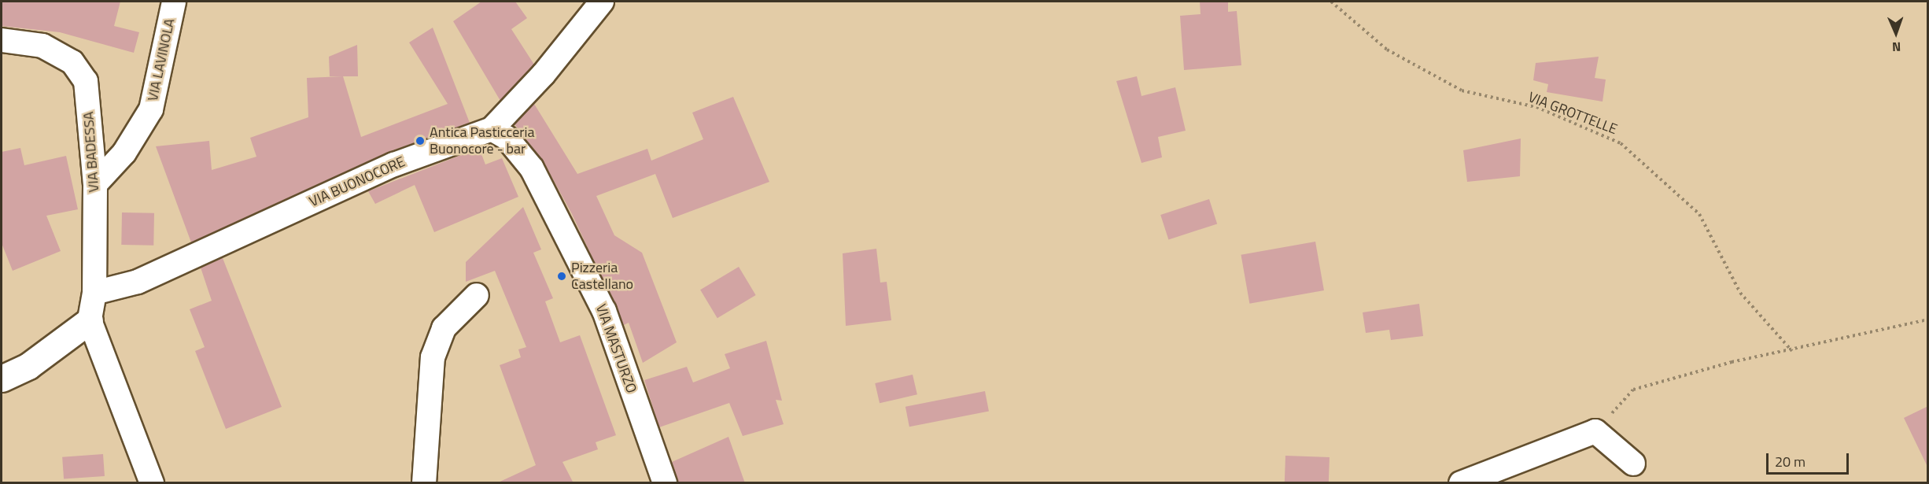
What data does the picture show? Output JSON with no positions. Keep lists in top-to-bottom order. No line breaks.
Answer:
{"streets":{"street":["VIA LAVINOLA","VIA BADESSA","VIA BUONOCORE","VIA MASTURZO"],"path":["VIA GROTTELLE"]},"crossings":[["VIA LAVINOLA","VIA BADESSA"],["VIA BADESSA","VIA BUONOCORE"],["VIA BUONOCORE","VIA MASTURZO"]],"places":["Antica Pasticceria Buonocore - bar","Pizzeria Castellano"],"scale_bar":"20 m","north":"bottom"}
